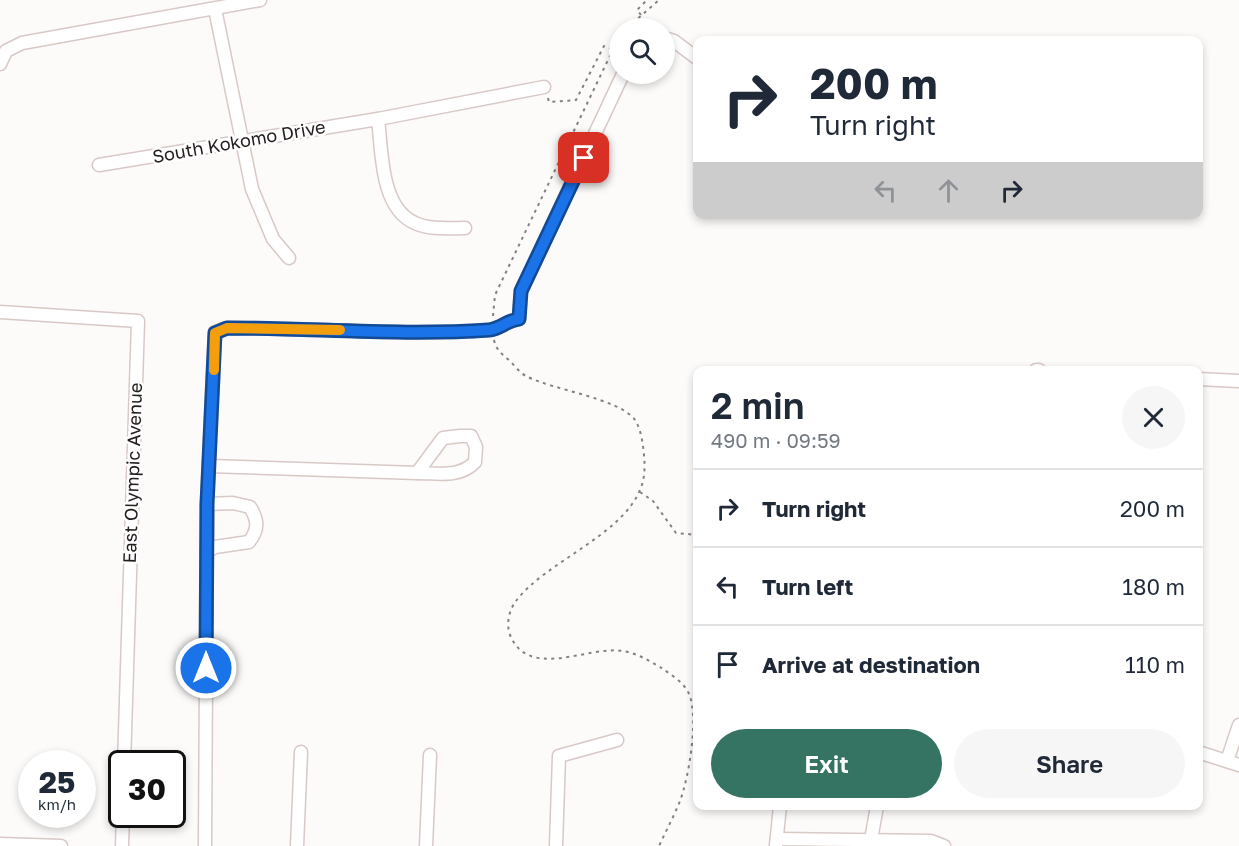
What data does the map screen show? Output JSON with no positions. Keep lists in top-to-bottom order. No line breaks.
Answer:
{"streets":{"street":["South Kokomo Drive","East Olympic Avenue"]},"page":{"turn":["200 m","Turn right"],"heading":["2 min","490 m · 09:59"],"list":[{"name":"Turn right","value":"200 m"},{"name":"Turn left","value":"180 m"},{"name":"Arrive at destination","value":"110 m"}],"buttons":["Exit","Share"],"speed":"25 km/h","limit":"30"}}
